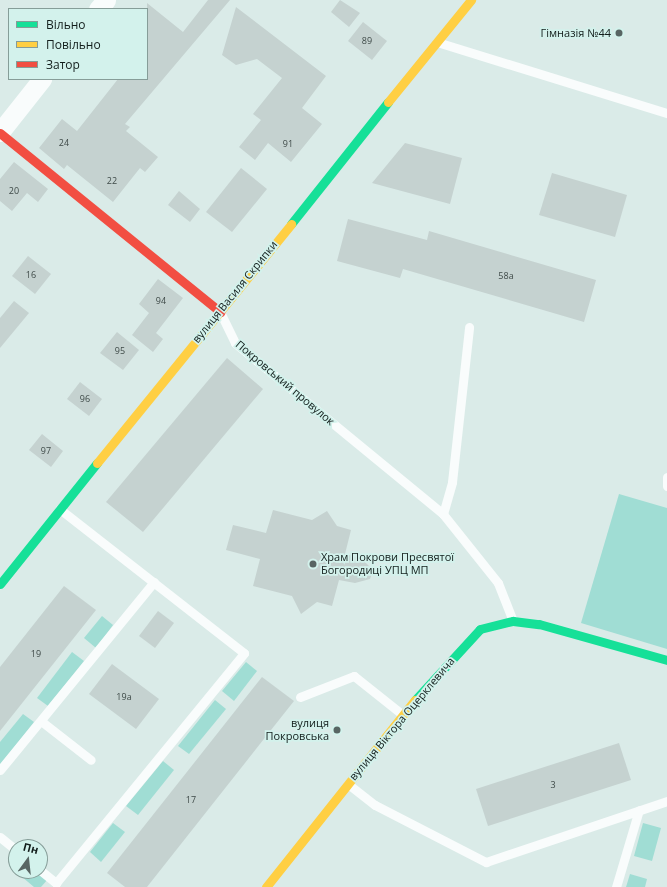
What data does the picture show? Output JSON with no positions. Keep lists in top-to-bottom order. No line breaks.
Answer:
{"streets":{"street":["вулиця Василя Скрипки","Покровський провулок","вулиця Віктора Оцерклевича"]},"crossings":[["вулиця Василя Скрипки","Покровський провулок"],["Покровський провулок","вулиця Віктора Оцерклевича"]],"places":["Гімназія №44","Храм Покрови Пресвятої Богородиці УПЦ МП","вулиця Покровська"],"house_numbers":["89","24","91","22","20","16","58а","94","95","96","97","19","19а","3","17"],"legend":["Вільно","Повільно","Затор"],"north":"top"}
